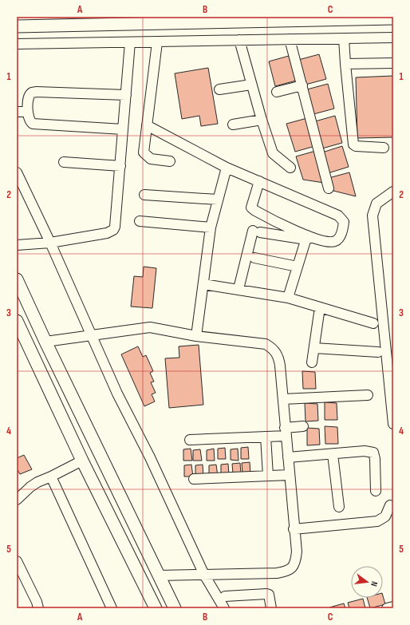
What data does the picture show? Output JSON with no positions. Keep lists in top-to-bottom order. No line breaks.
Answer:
{"north":"right","grid":{"columns":["A","B","C"],"rows":["1","2","3","4","5"]}}
